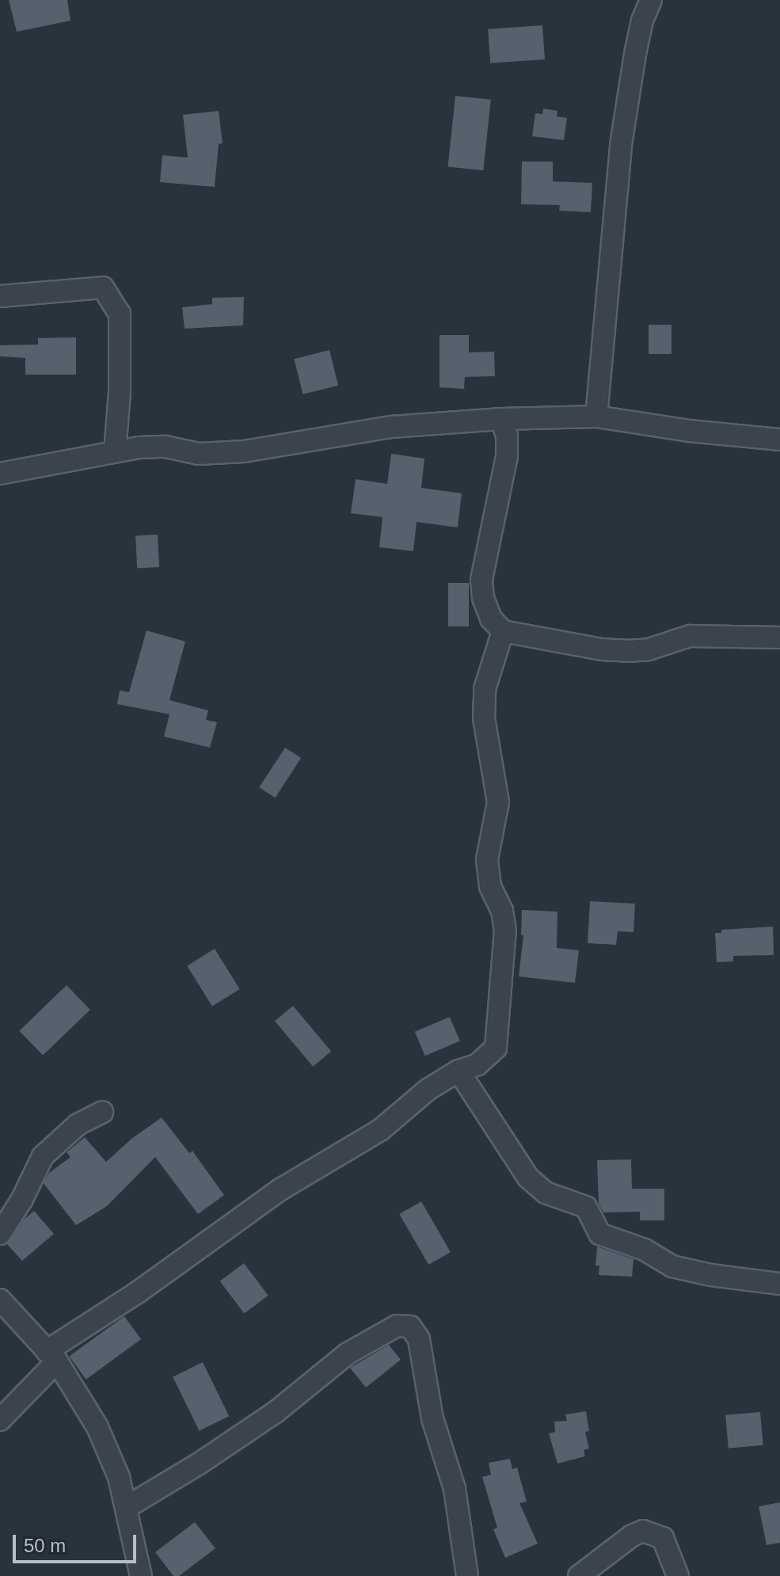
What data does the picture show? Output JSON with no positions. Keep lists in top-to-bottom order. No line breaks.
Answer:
{"scale_bar":"50 m"}
